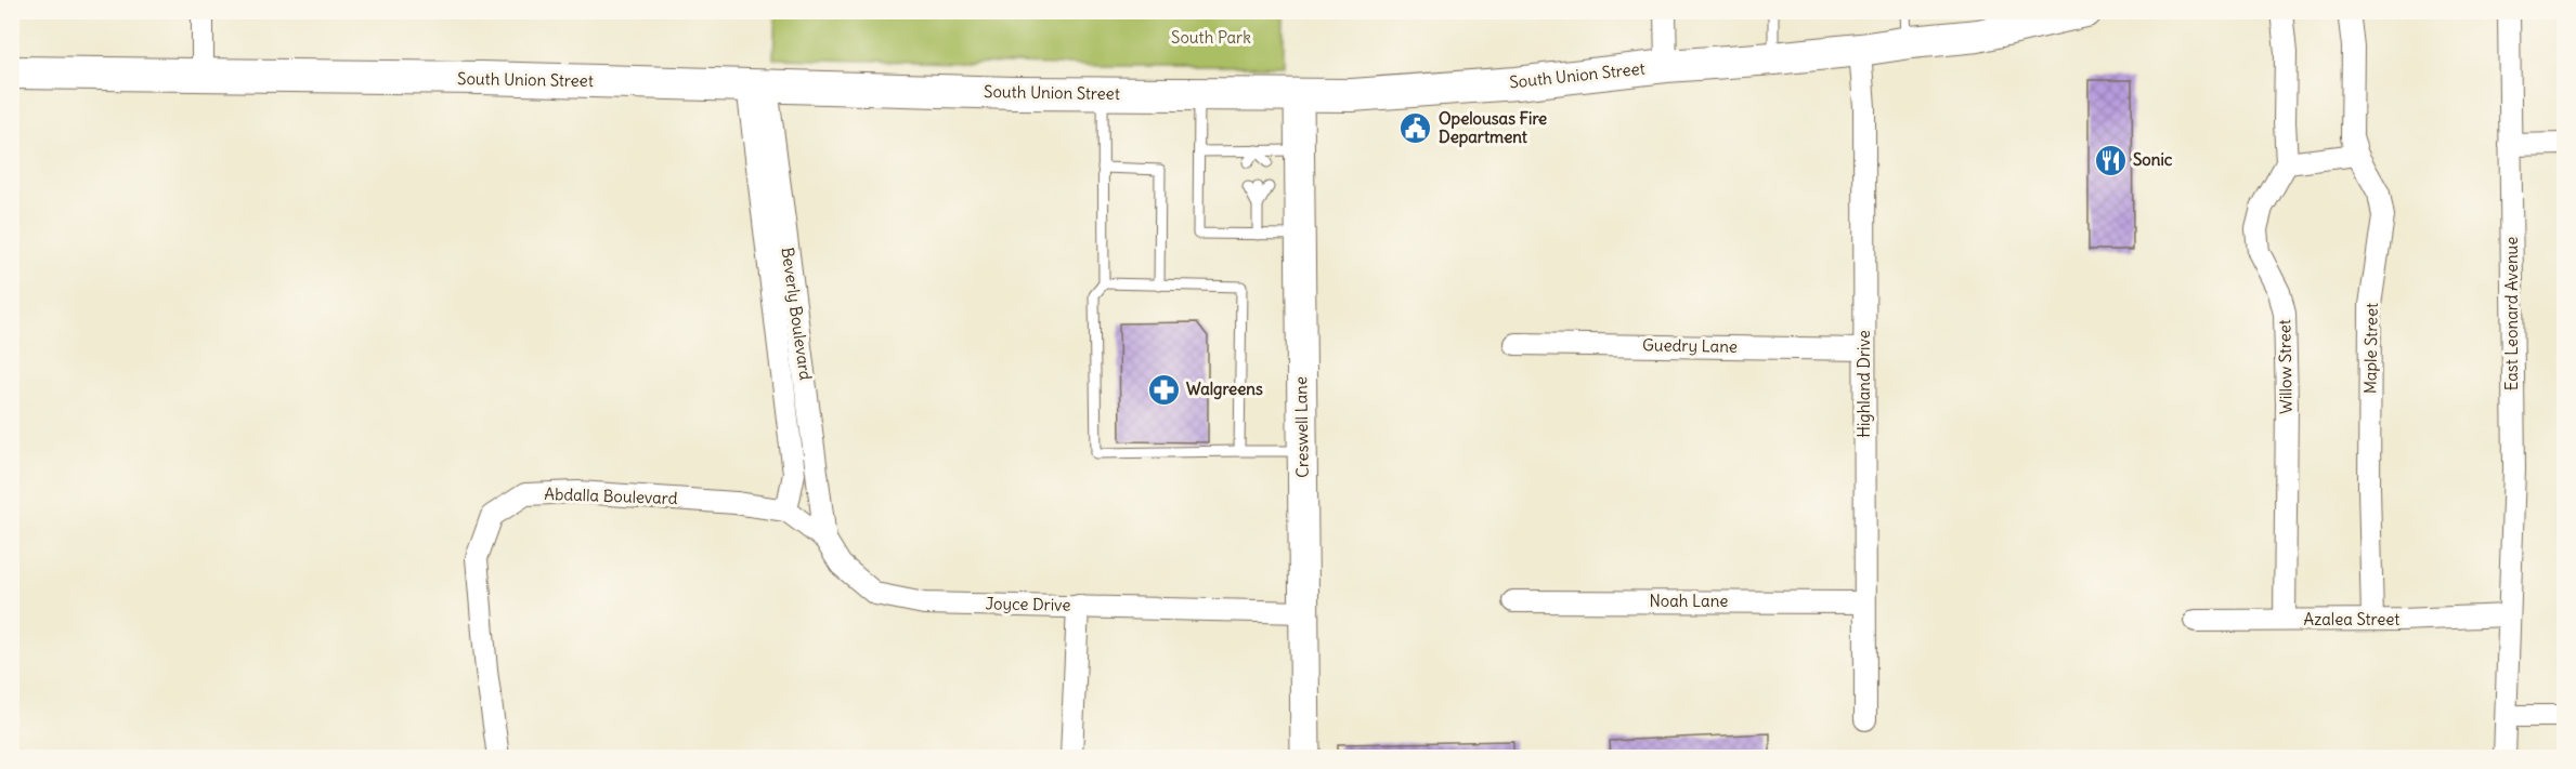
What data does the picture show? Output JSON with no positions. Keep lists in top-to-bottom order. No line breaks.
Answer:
{"streets":{"main road":["South Union Street","Creswell Lane"],"street":["Beverly Boulevard","East Leonard Avenue","Guedry Lane","Maple Street","Willow Street","Highland Drive","Abdalla Boulevard","Noah Lane","Joyce Drive","Azalea Street"]},"crossings":[["South Union Street","Beverly Boulevard"],["South Union Street","Highland Drive"],["South Union Street","Creswell Lane"],["Beverly Boulevard","Abdalla Boulevard"],["Beverly Boulevard","Joyce Drive"],["East Leonard Avenue","Azalea Street"],["Guedry Lane","Highland Drive"],["Maple Street","Azalea Street"],["Willow Street","Azalea Street"],["Highland Drive","Noah Lane"],["Creswell Lane","Joyce Drive"],["Abdalla Boulevard","Joyce Drive"]],"parks":["South Park"],"places":{"public building":["Opelousas Fire Department"],"restaurant":["Sonic"],"pharmacy":["Walgreens"]}}
